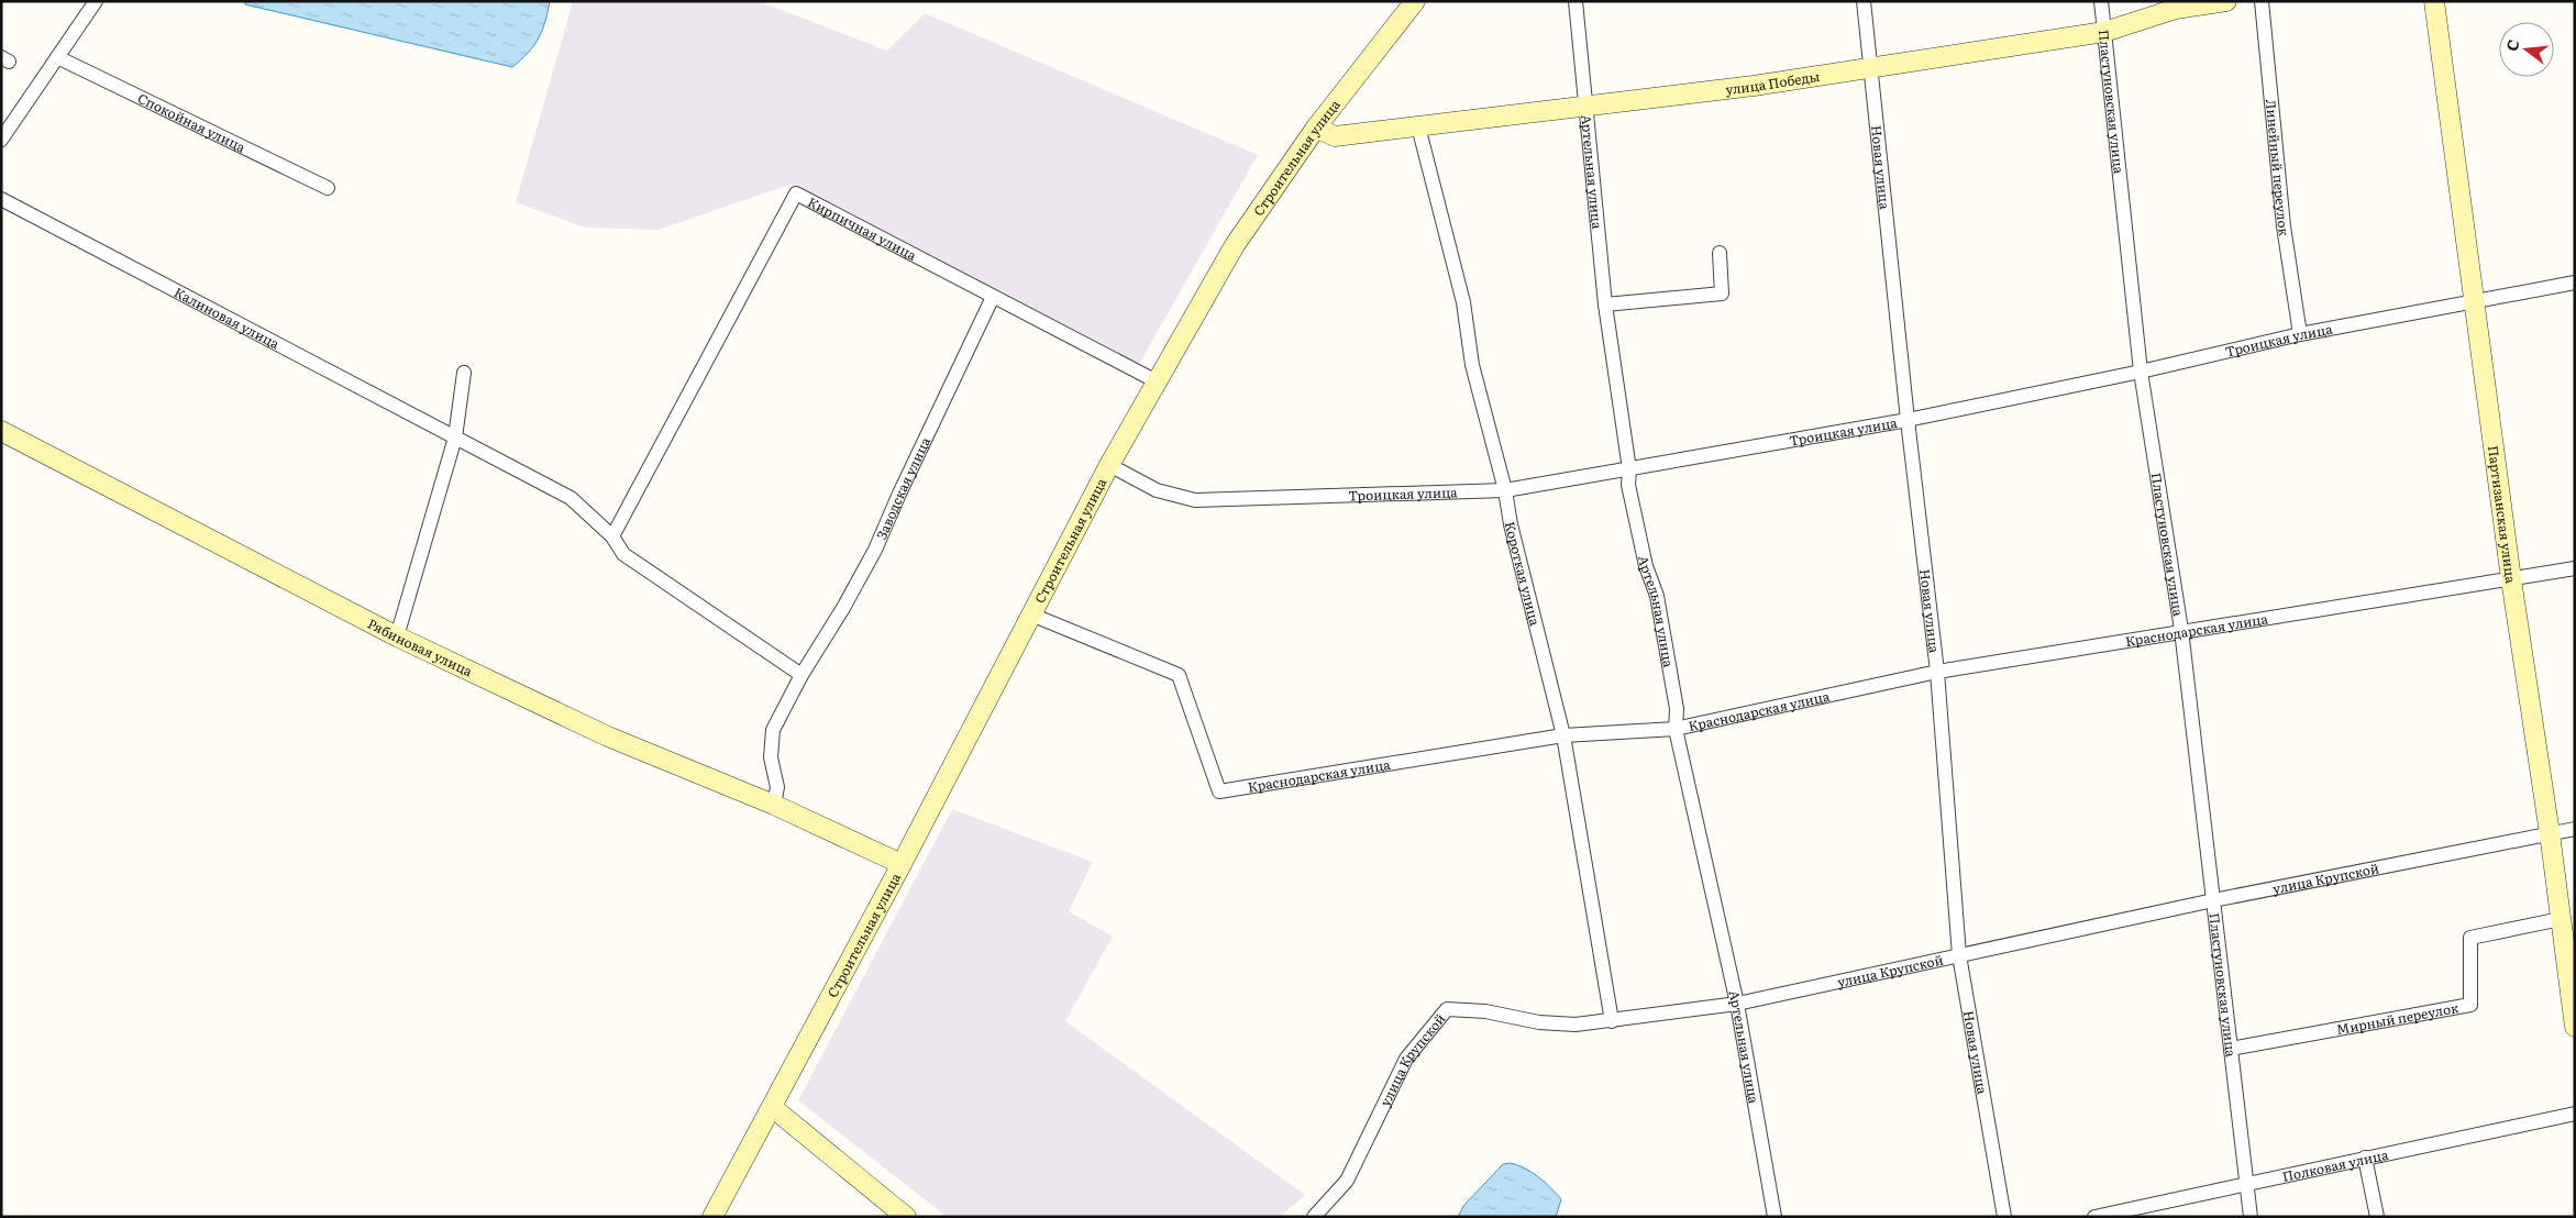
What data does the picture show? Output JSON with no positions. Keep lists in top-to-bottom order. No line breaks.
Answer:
{"streets":{"street":["улица Победы","Пластуновская улица","Спокойная улица","Строительная улица","Новая улица","Линейный переулок","Артельная улица","Кирпичная улица","Калиновая улица","Троицкая улица","Заводская улица","Партизанская улица","Короткая улица","Краснодарская улица","Рябиновая улица","улица Крупской","Мирный переулок","Полковая улица"]},"crossings":[["улица Победы","Пластуновская улица"],["улица Победы","Строительная улица"],["улица Победы","Новая улица"],["улица Победы","Артельная улица"],["улица Победы","Короткая улица"],["Пластуновская улица","Троицкая улица"],["Пластуновская улица","Краснодарская улица"],["Пластуновская улица","улица Крупской"],["Пластуновская улица","Мирный переулок"],["Пластуновская улица","Полковая улица"],["Строительная улица","Кирпичная улица"],["Строительная улица","Троицкая улица"],["Строительная улица","Краснодарская улица"],["Строительная улица","Рябиновая улица"],["Новая улица","Троицкая улица"],["Новая улица","Краснодарская улица"],["Новая улица","улица Крупской"],["Линейный переулок","Троицкая улица"],["Артельная улица","Троицкая улица"],["Артельная улица","Краснодарская улица"],["Артельная улица","улица Крупской"],["Кирпичная улица","Калиновая улица"],["Кирпичная улица","Заводская улица"],["Калиновая улица","Заводская улица"],["Троицкая улица","Партизанская улица"],["Троицкая улица","Короткая улица"],["Заводская улица","Рябиновая улица"],["Партизанская улица","Краснодарская улица"],["Партизанская улица","улица Крупской"],["Партизанская улица","Мирный переулок"],["Короткая улица","Краснодарская улица"],["Короткая улица","улица Крупской"]],"north":"left"}
